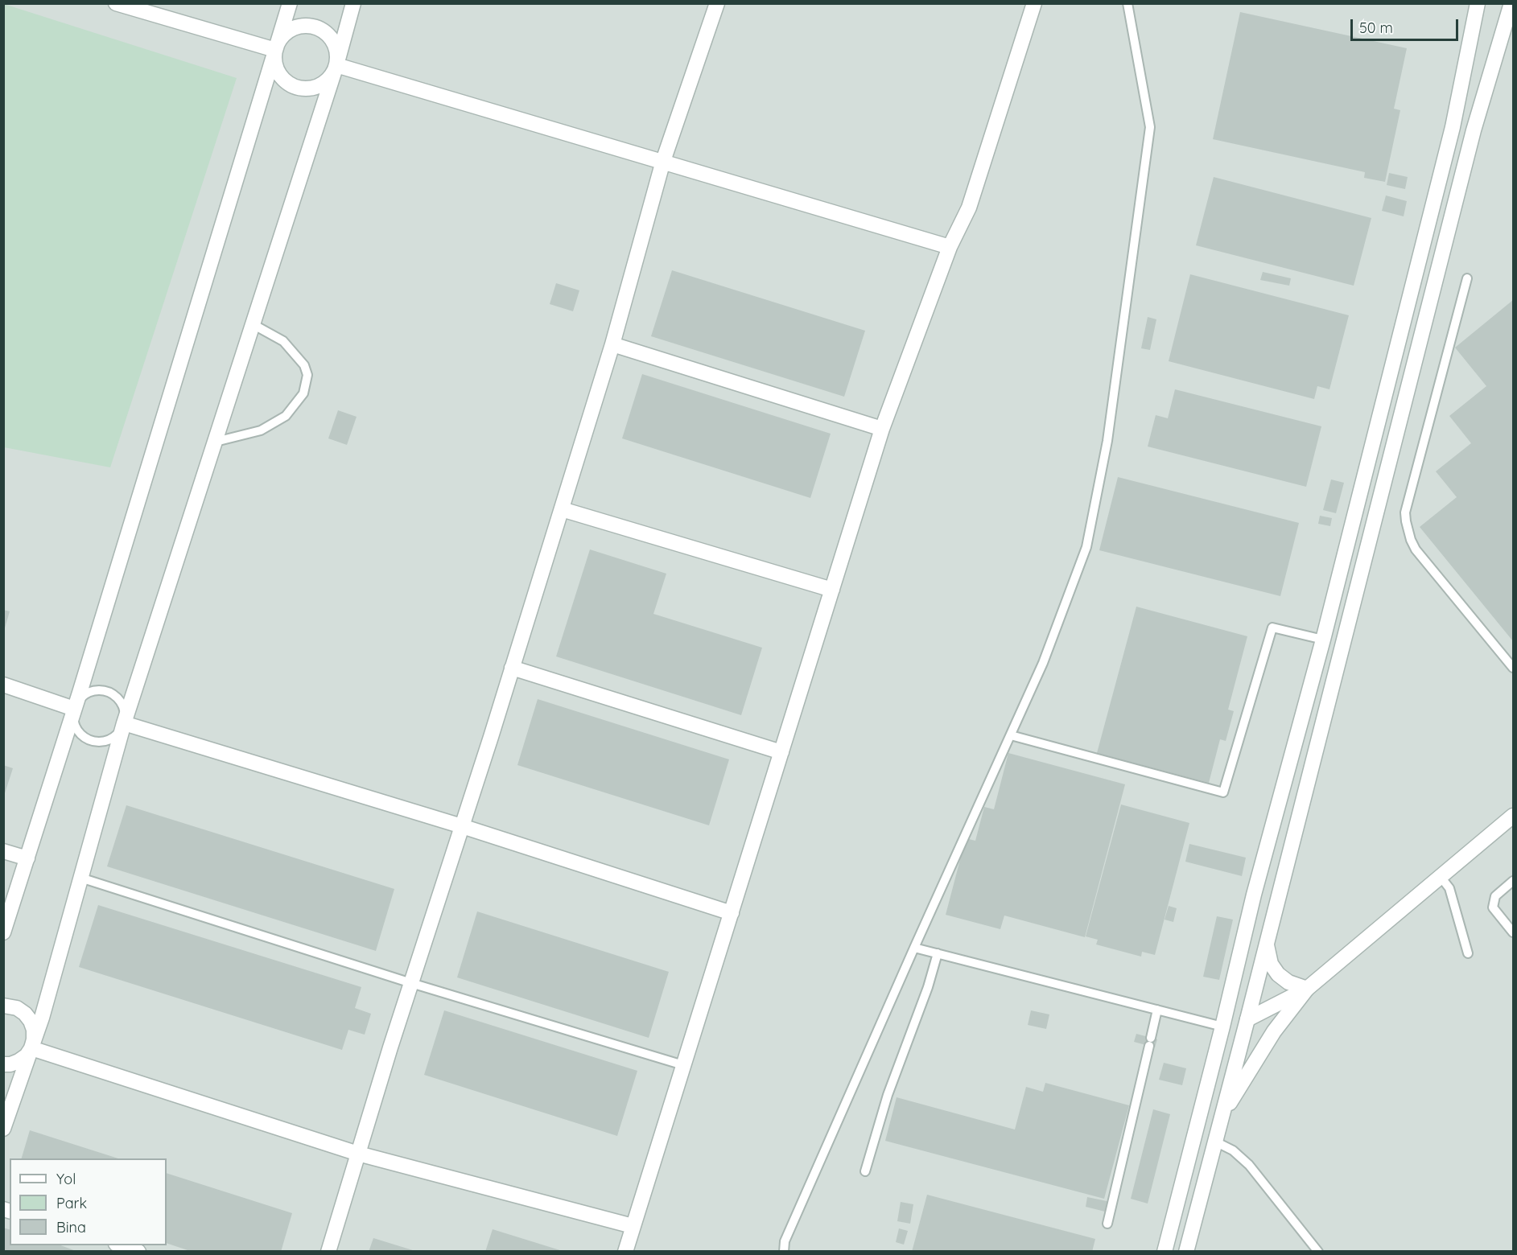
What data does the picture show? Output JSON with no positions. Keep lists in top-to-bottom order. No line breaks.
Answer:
{"legend":["Yol","Park","Bina"],"scale_bar":"50 m"}
